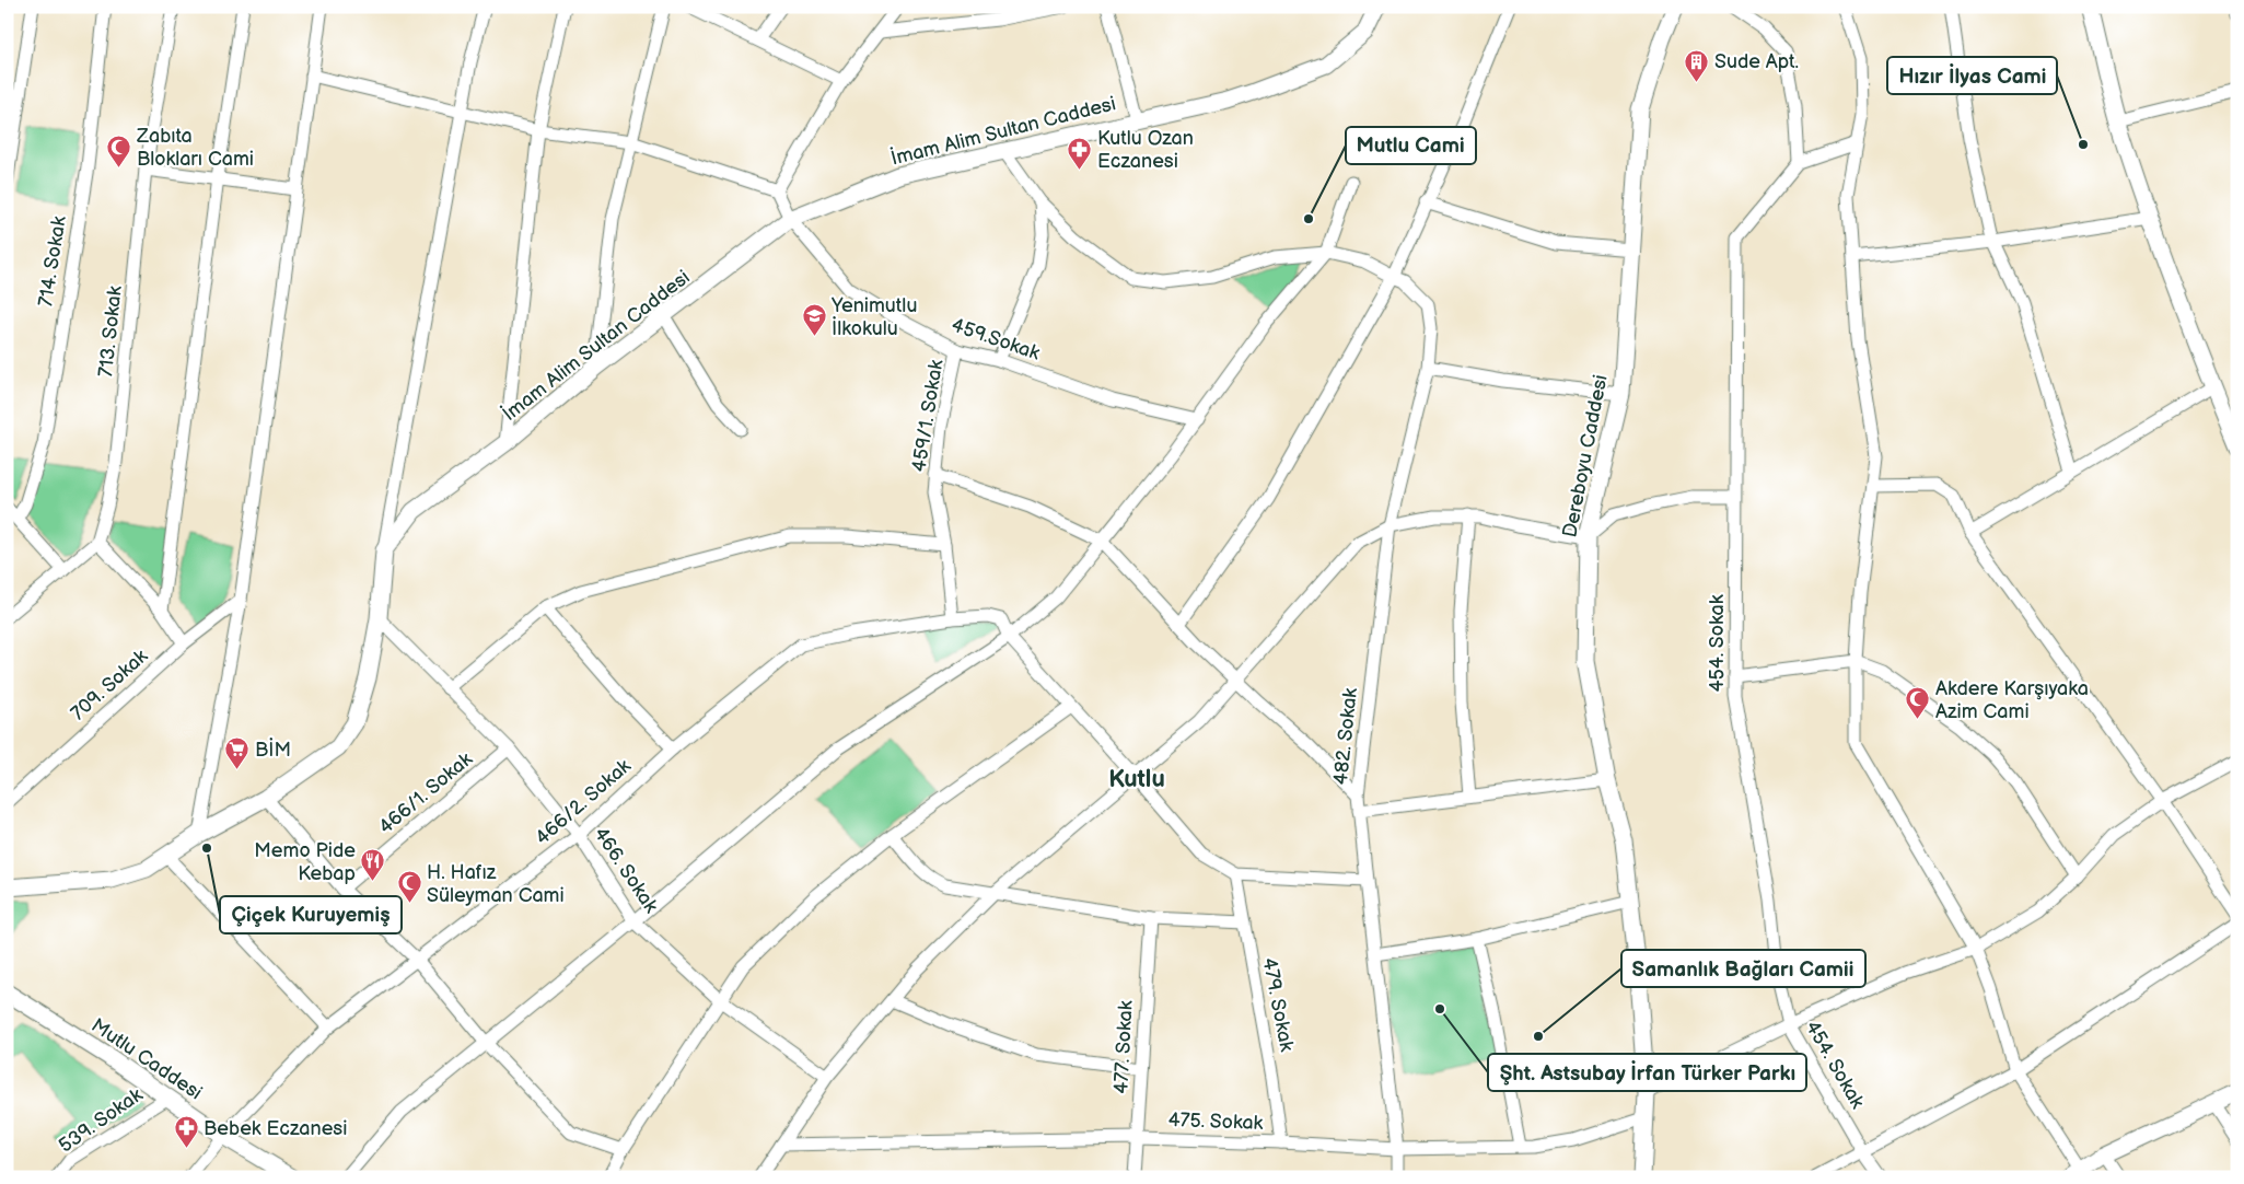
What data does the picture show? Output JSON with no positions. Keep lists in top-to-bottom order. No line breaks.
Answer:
{"streets":{"street":["İmam Alim Sultan Caddesi","714. Sokak","713. Sokak","459.Sokak","459/1. Sokak","Dereboyu Caddesi","454. Sokak","709. Sokak","482. Sokak","466/1. Sokak","466/2. Sokak","466. Sokak","479. Sokak","477. Sokak","Mutlu Caddesi","539. Sokak","475. Sokak"]},"crossings":[["İmam Alim Sultan Caddesi","459.Sokak"],["459.Sokak","459/1. Sokak"],["459/1. Sokak","466/2. Sokak"],["Dereboyu Caddesi","475. Sokak"],["482. Sokak","475. Sokak"],["466/1. Sokak","466. Sokak"],["466/2. Sokak","466. Sokak"],["466/2. Sokak","Mutlu Caddesi"],["479. Sokak","475. Sokak"],["477. Sokak","475. Sokak"],["Mutlu Caddesi","539. Sokak"]],"districts":["Kutlu"],"places":{"building":["Sude Apt."],"other":["Hızır İlyas Cami","Mutlu Cami","Çiçek Kuruyemiş","Şht. Astsubay İrfan Türker Parkı","Samanlık Bağları Camii"],"mosque":["Zabıta Blokları Cami","Akdere Karşıyaka Azim Cami","H. Hafız Süleyman Cami"],"pharmacy":["Kutlu Ozan Eczanesi","Bebek Eczanesi"],"school or university":["Yenimutlu İlkokulu"],"supermarket":["BİM"],"restaurant":["Memo Pide Kebap"]}}
